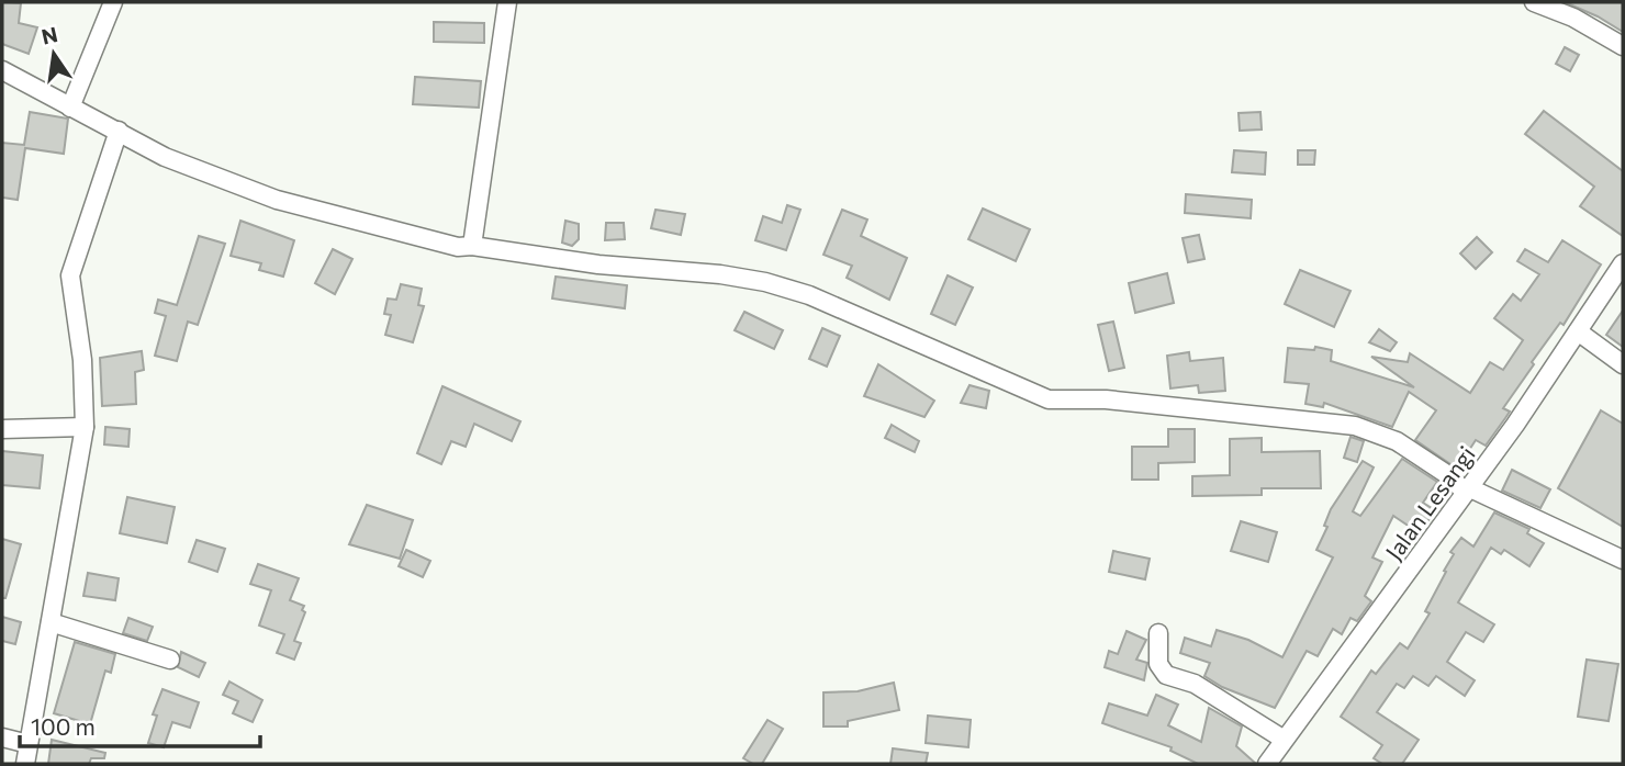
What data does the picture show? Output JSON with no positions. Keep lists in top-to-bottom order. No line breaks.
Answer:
{"streets":{"street":["Jalan Lesangi"]},"scale_bar":"100 m","north":"top"}
